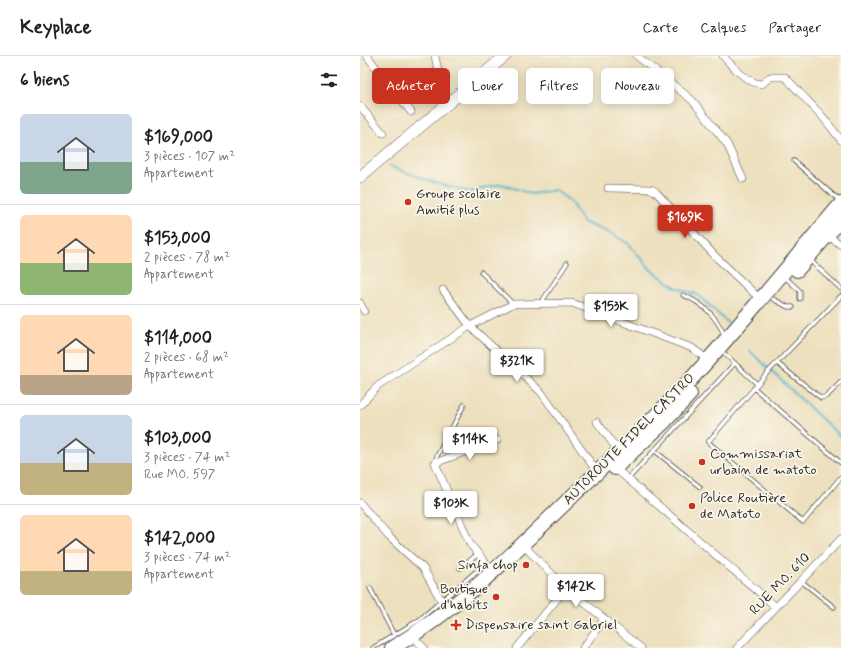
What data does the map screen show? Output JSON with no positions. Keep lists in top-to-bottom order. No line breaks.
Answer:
{"streets":{"highway":["AUTOROUTE FIDEL CASTRO"],"street":["RUE MO. 610"]},"places":{"other":["Groupe scolaire Amitié plus","Commissariat urbain de matoto","Police Routière de Matoto","Sinfa chop","Boutique d'habits"],"health":["Dispensaire saint Gabriel"]},"page":{"header":"Keyplace","nav":["Carte","Calques","Partager"],"heading":"6 biens","chip":["Acheter","Louer","Filtres","Nouveau"],"list":[{"name":"$169,000","note":"3 pièces · 107 m² · Appartement"},{"name":"$153,000","note":"2 pièces · 78 m² · Appartement"},{"name":"$114,000","note":"2 pièces · 68 m² · Appartement"},{"name":"$103,000","note":"3 pièces · 74 m² · Rue MO. 597"},{"name":"$142,000","note":"3 pièces · 74 m² · Appartement"}],"price":["$169K","$153K","$321K","$114K","$103K","$142K"]}}
